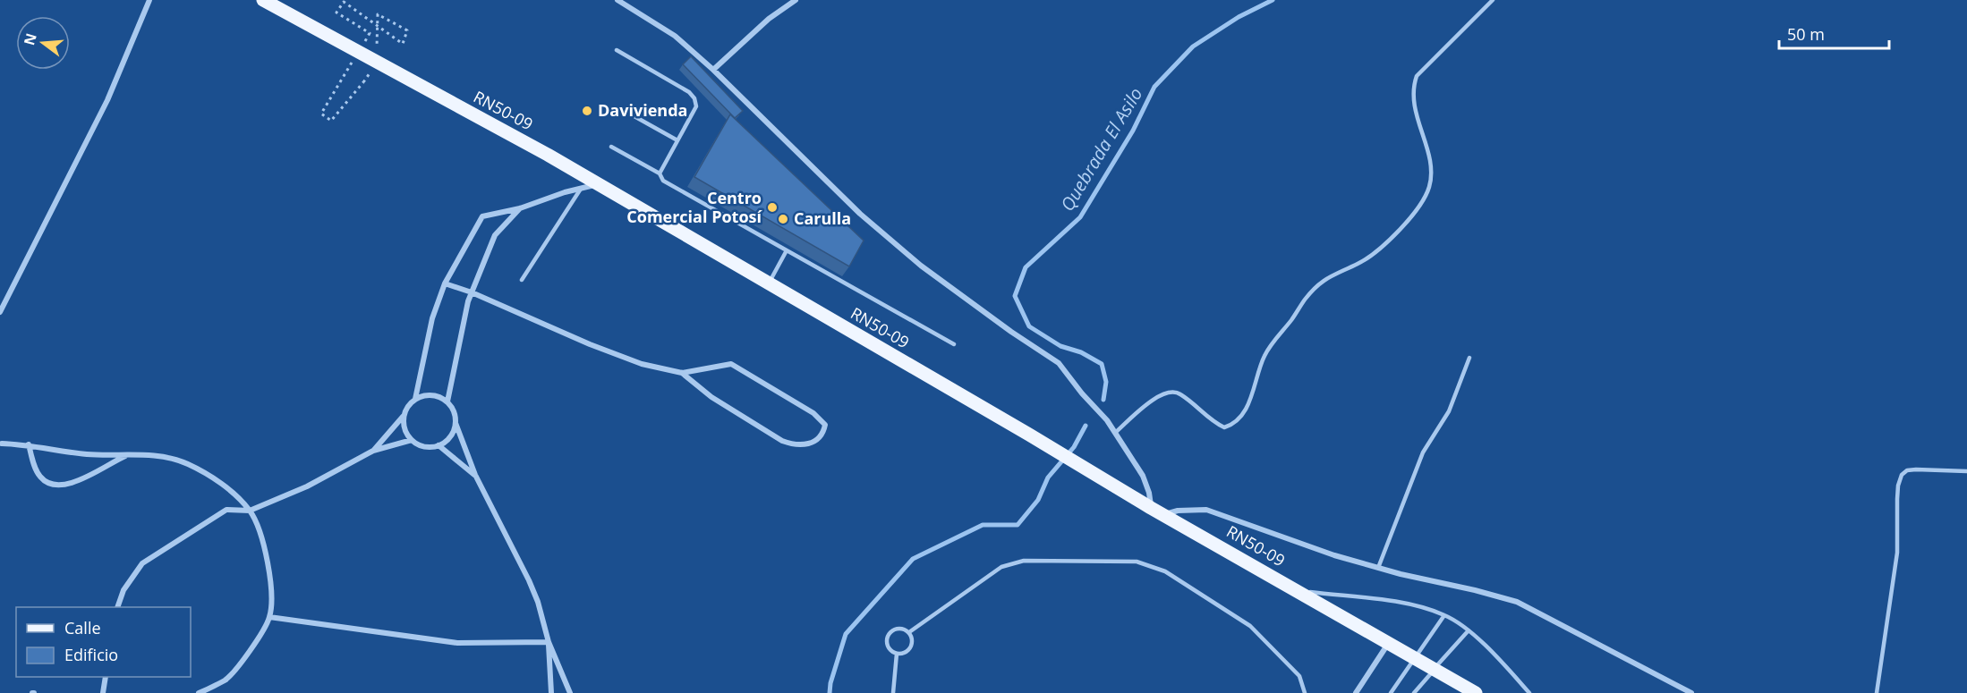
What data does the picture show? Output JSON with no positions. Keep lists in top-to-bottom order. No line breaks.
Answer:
{"streets":{"main road":["RN50-09"]},"water":["Quebrada El Asilo"],"places":["Davivienda","Centro Comercial Potosí","Carulla"],"legend":["Calle","Edificio"],"scale_bar":"50 m","north":"left"}
